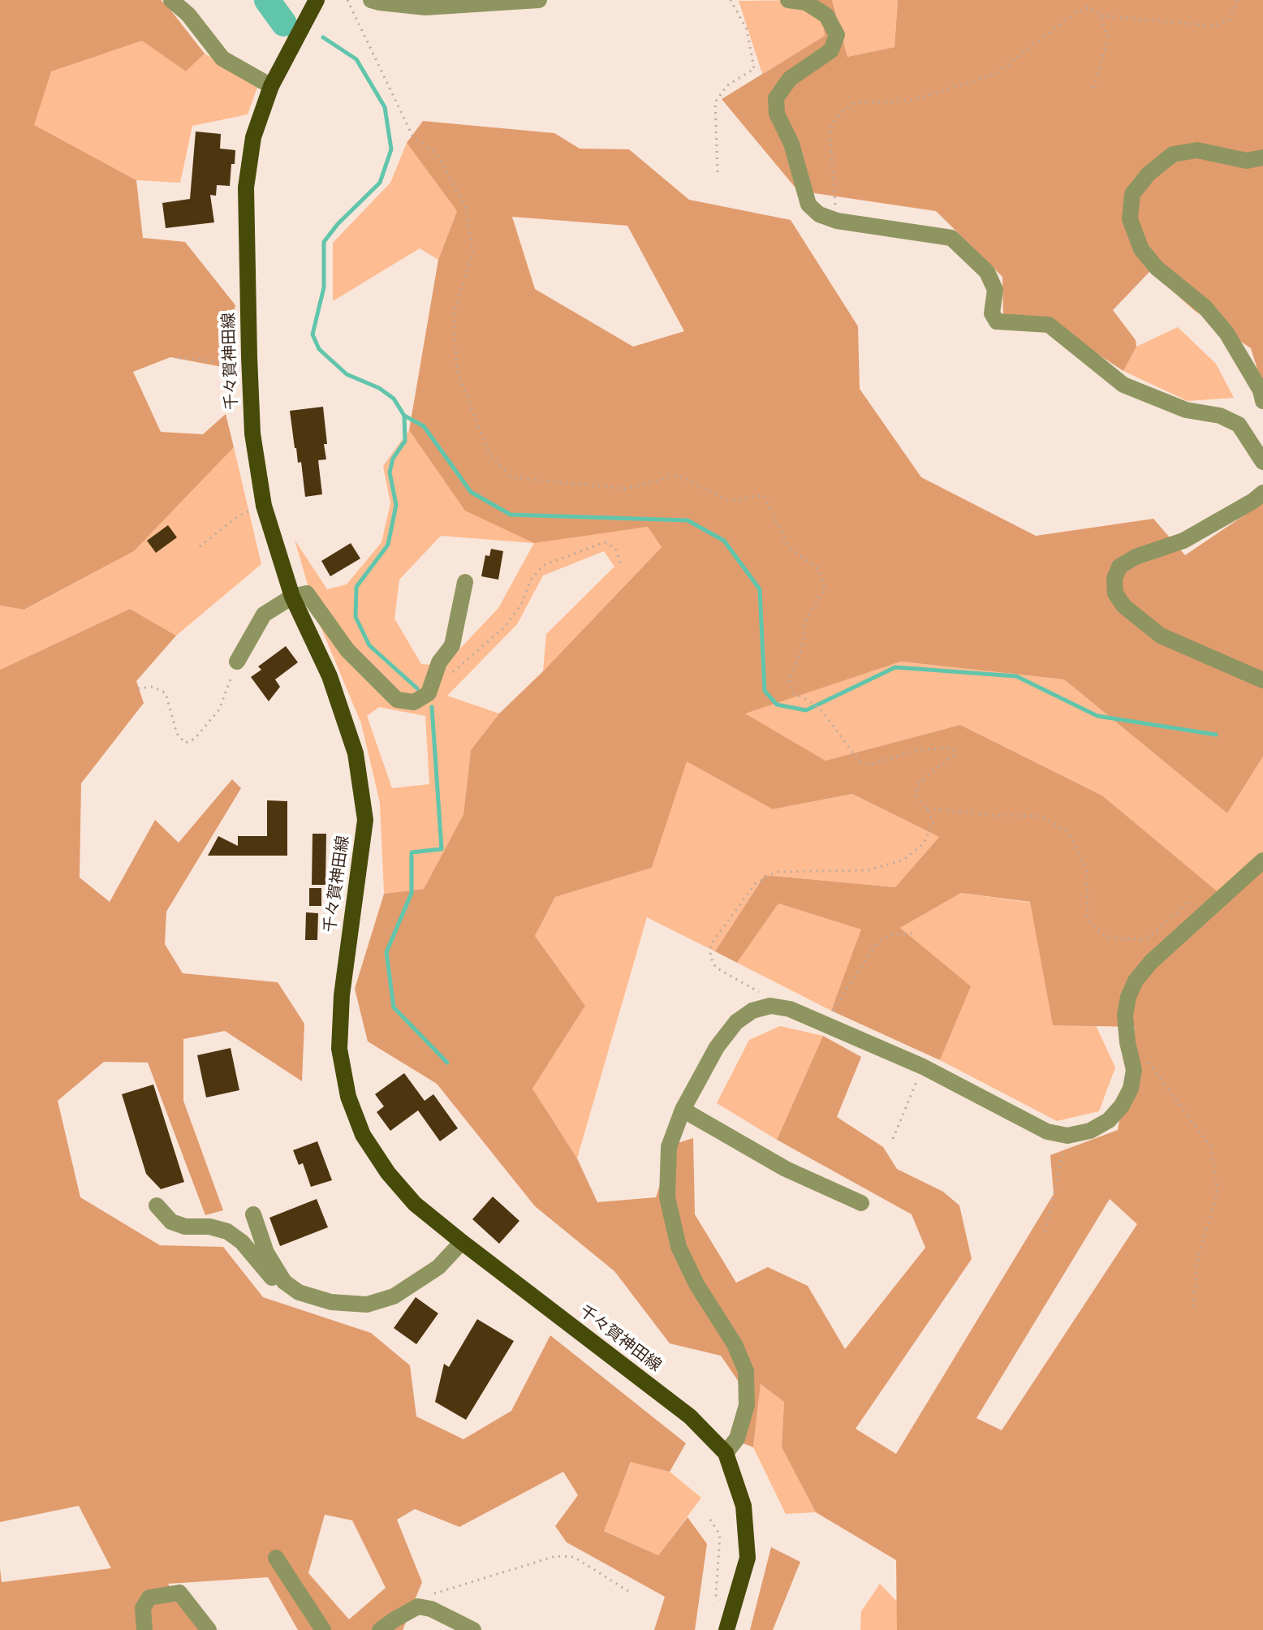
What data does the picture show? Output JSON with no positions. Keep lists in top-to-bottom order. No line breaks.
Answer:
{"streets":{"main road":["千々賀神田線"]}}
